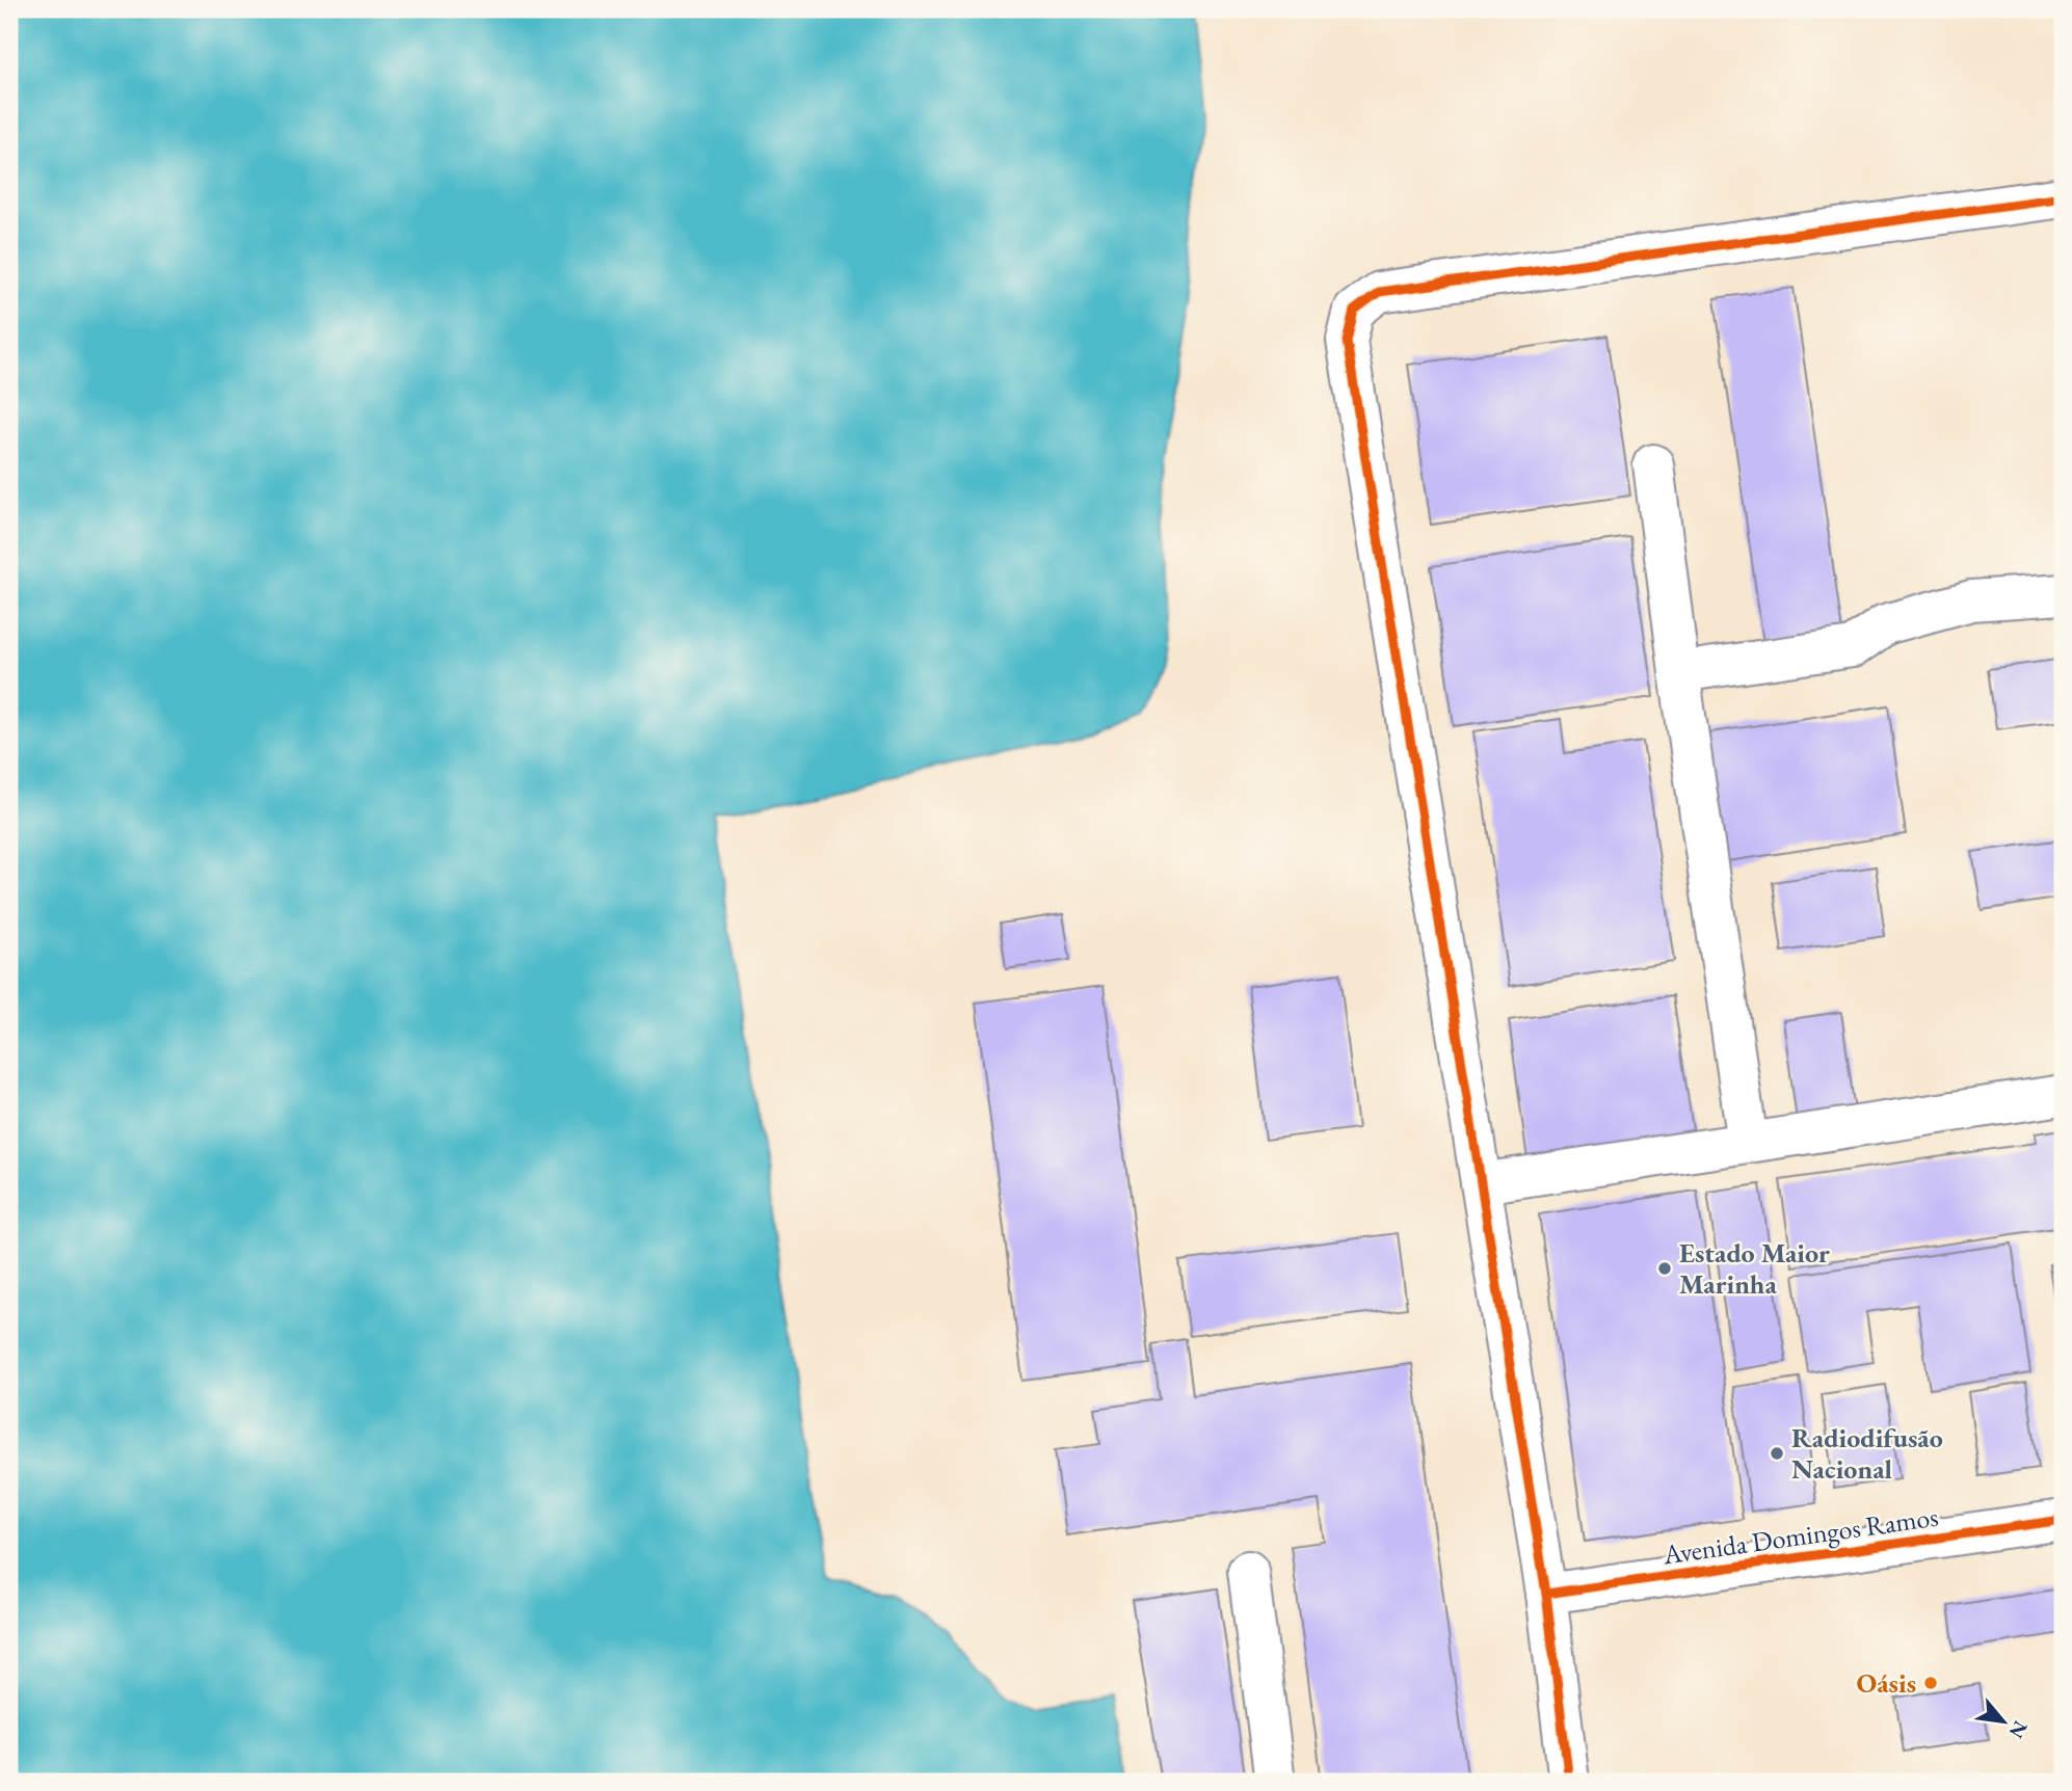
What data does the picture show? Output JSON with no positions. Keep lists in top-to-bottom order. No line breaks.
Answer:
{"streets":{"street":["Avenida Domingos Ramos"]},"places":["Estado Maior Marinha","Radiodifusão Nacional","Oásis"],"north":"bottom right"}
